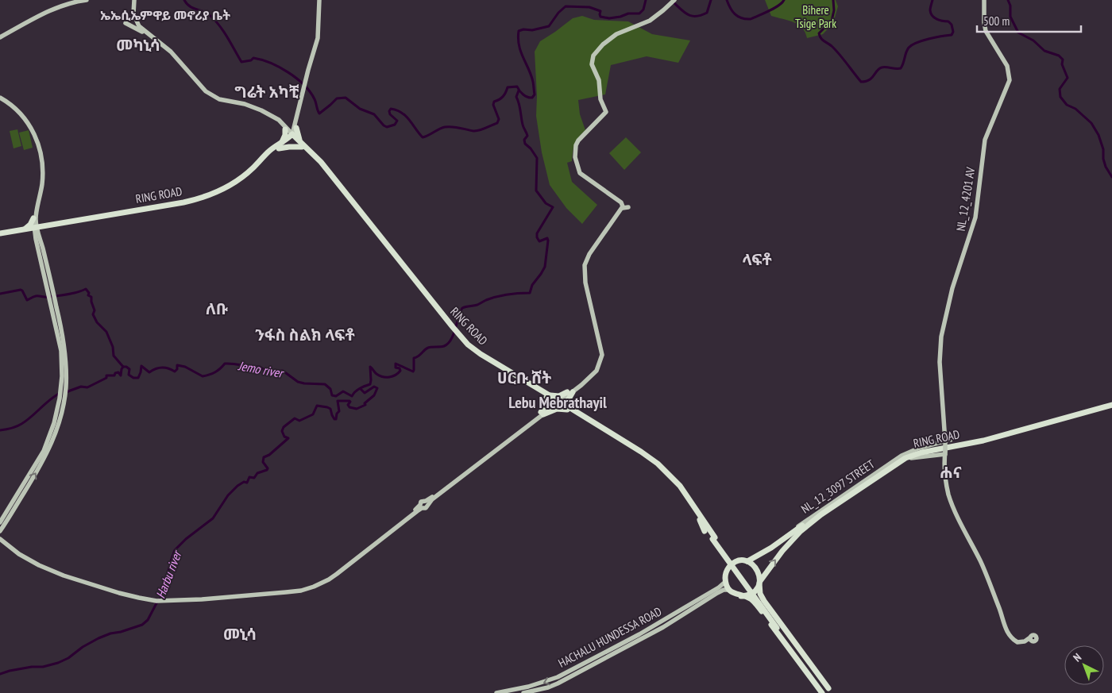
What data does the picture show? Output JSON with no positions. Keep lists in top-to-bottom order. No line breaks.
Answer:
{"streets":{"highway":["RING ROAD"],"main road":["NL_12_4201 AV","NL_12_3097 STREET","HACHALU HUNDESSA ROAD"]},"crossings":[["RING ROAD","NL_12_3097 STREET"],["RING ROAD","HACHALU HUNDESSA ROAD"]],"districts":["ኤኤሲኤምዋይ መኖሪያ ቤት","መካኒሳ","ግሬት አካቺ","ላፍቶ","ለቡ","ንፋስ ስልክ ላፍቶ","ሀርቡ ሸት","Lebu Mebrathayil","ሐና","መኒሳ"],"water":["Jemo river","Harbu river"],"parks":["Bihere Tsige Park"],"scale_bar":"500 m","north":"top left"}
